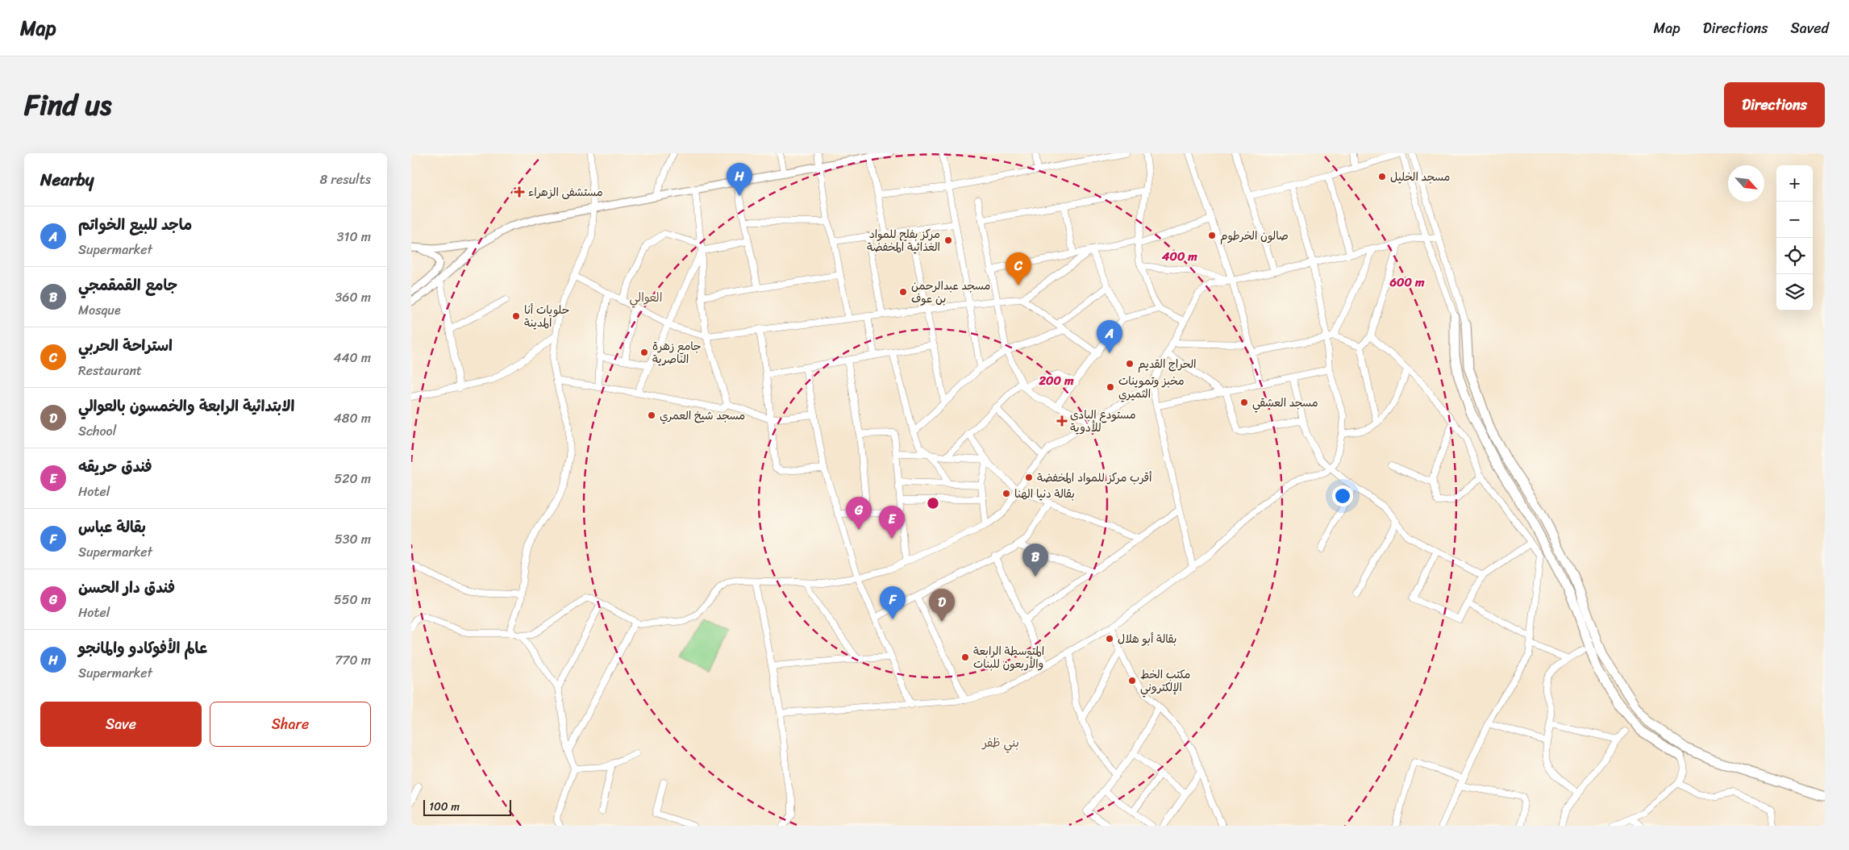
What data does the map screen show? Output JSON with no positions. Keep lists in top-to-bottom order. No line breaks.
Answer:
{"districts":["العوالي","بني ظفر"],"places":{"other":["مسجد الخليل","صالون الخرطوم","مركز بفلح للمواد الغذائية المخفضة","مسجد عبدالرحمن بن عوف","حلويات أنا المدينة","جامع زهرة الناصرية","الحراج القديم","مخبز وتموينات الثميري","مسجد العشقي","مسجد شيخ العمري","أقرب مركز للمواد المخفضة","بقالة دنيا الهنا","بقالة أبو هلال","المتوسطة الرابعة والأربعون للبنات","مكتب الخط الإلكتروني"],"health":["مستشفى الزهراء","مستودع البادى للأدوية"]},"scale_bar":"100 m","north":"bottom right","page":{"header":"Map","nav":["Map","Directions","Saved"],"title":"Find us","buttons":["Directions",["Save","Share"]],"heading":["Nearby","8 results"],"pins":["H","C","A","G","E","B","F","D"],"map_buttons":["+","−"],"list":[{"mark":"A","name":"ماجد للبيع الخواتم","note":"Supermarket","value":"310 m"},{"mark":"B","name":"جامع القمقمجي","note":"Mosque","value":"360 m"},{"mark":"C","name":"استراحة الحربي","note":"Restaurant","value":"440 m"},{"mark":"D","name":"الابتدائية الرابعة والخمسون بالعوالي","note":"School","value":"480 m"},{"mark":"E","name":"فندق حريقه","note":"Hotel","value":"520 m"},{"mark":"F","name":"بقالة عباس","note":"Supermarket","value":"530 m"},{"mark":"G","name":"فندق دار الحسن","note":"Hotel","value":"550 m"},{"mark":"H","name":"عالم الأفوكادو والمانجو","note":"Supermarket","value":"770 m"}],"scale":"100 m"},"rings":["400 m","600 m","200 m"]}
